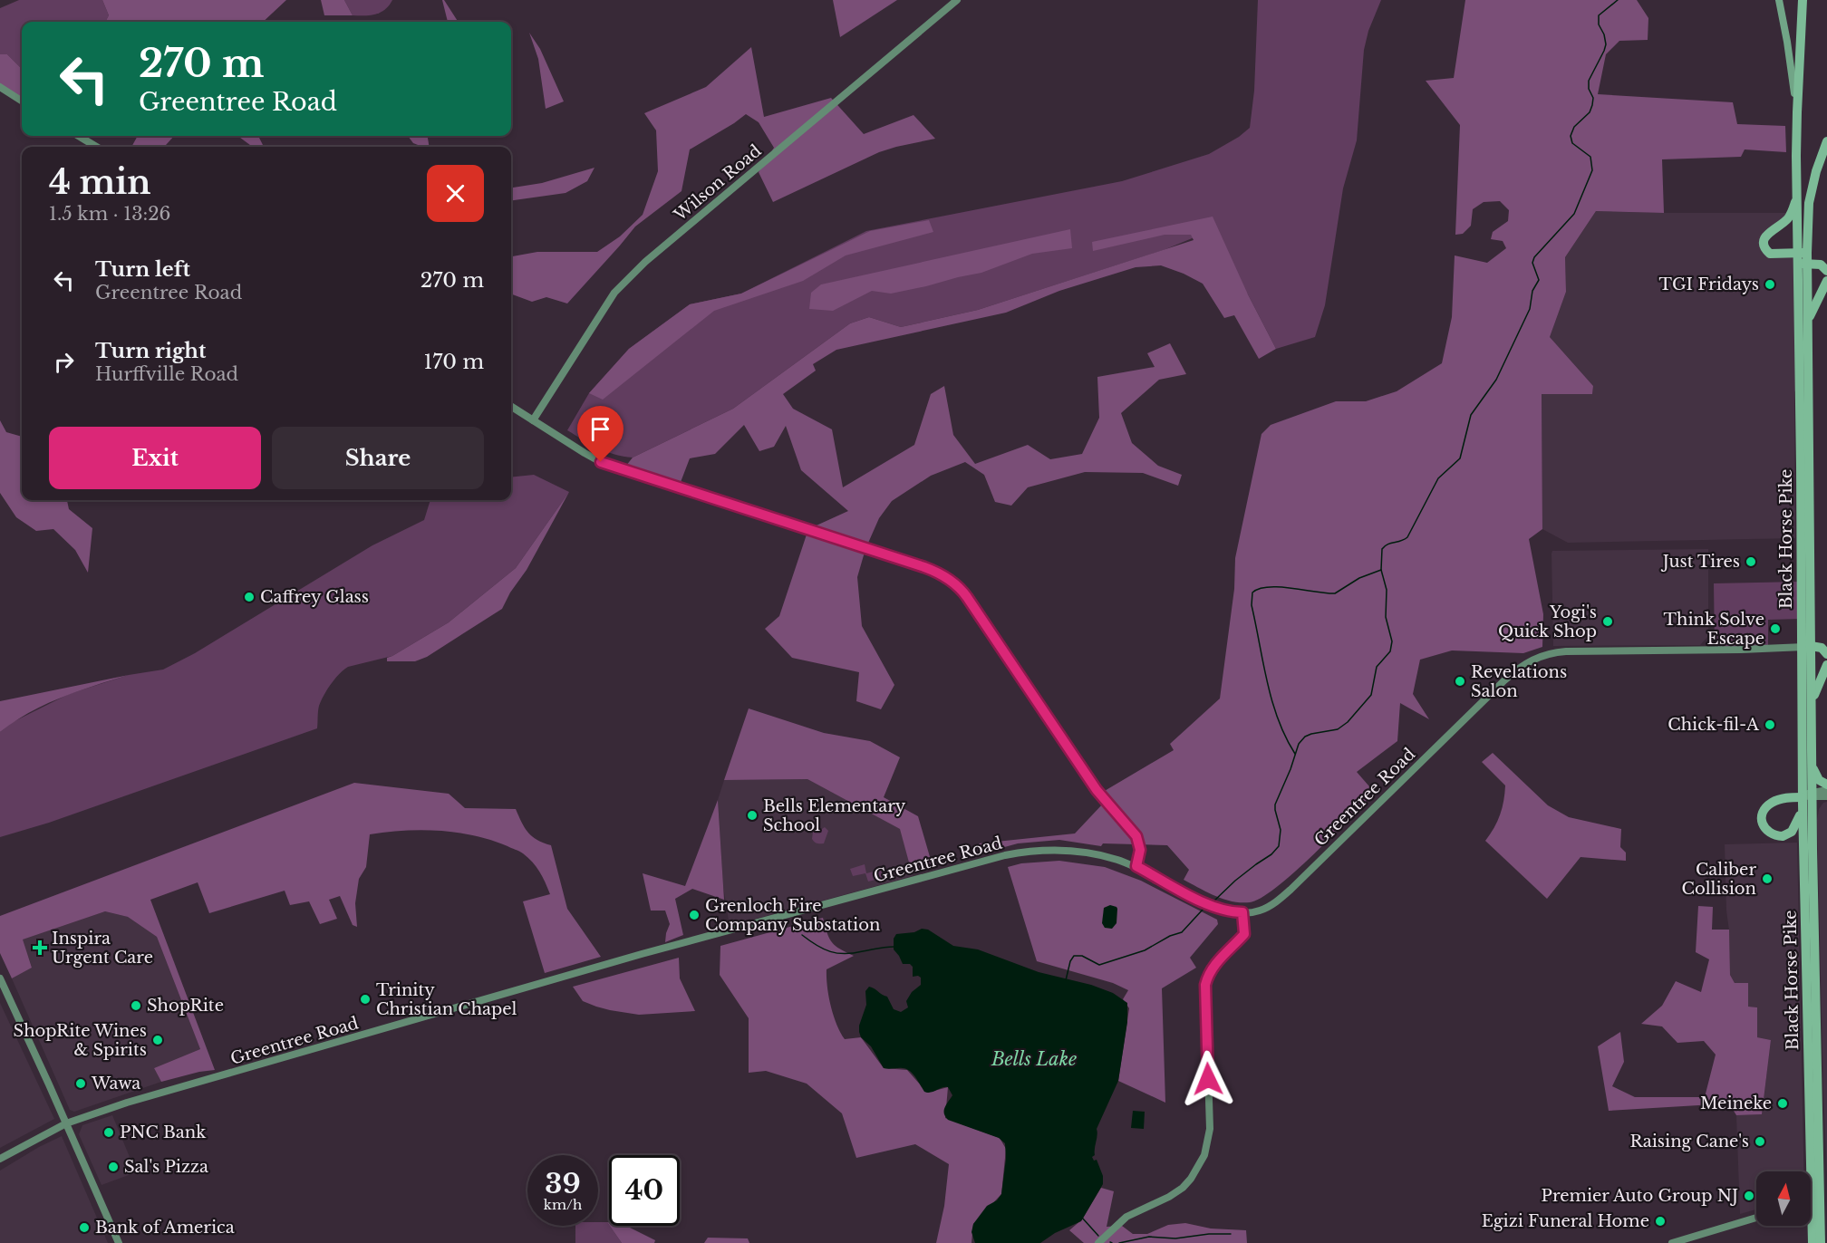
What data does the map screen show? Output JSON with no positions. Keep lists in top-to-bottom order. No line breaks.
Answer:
{"streets":{"highway":["Black Horse Pike"],"street":["Wilson Road","Greentree Road"]},"crossings":[["Black Horse Pike","Greentree Road"]],"water":["Bells Lake"],"places":{"other":["TGI Fridays","Just Tires","Caffrey Glass","Yogi's Quick Shop","Think Solve Escape","Revelations Salon","Chick-fil-A","Bells Elementary School","Caliber Collision","Grenloch Fire Company Substation","Trinity Christian Chapel","ShopRite","ShopRite Wines & Spirits","Wawa","Meineke","PNC Bank","Raising Cane's","Sal's Pizza","Premier Auto Group NJ","Egizi Funeral Home","Bank of America"],"health":["Inspira Urgent Care"]},"north":"top","page":{"turn":["270 m","Greentree Road"],"heading":["4 min","1.5 km · 13:26"],"list":[{"name":"Turn left","note":"Greentree Road","value":"270 m"},{"name":"Turn right","note":"Hurffville Road","value":"170 m"}],"buttons":["Exit","Share"],"speed":"39 km/h","limit":"40"}}
